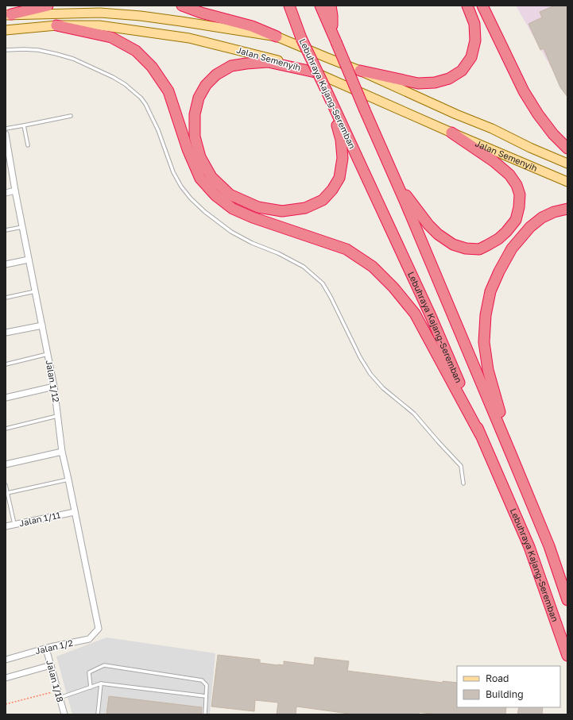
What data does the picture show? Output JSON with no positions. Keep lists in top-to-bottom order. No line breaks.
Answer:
{"streets":{"highway":["Lebuhraya Kajang-Seremban"],"main road":["Jalan Semenyih"],"street":["Jalan 1/12","Jalan 1/11","Jalan 1/2","Jalan 1/18"]},"crossings":[["Jalan 1/12","Jalan 1/11"],["Jalan 1/12","Jalan 1/2"],["Jalan 1/2","Jalan 1/18"]],"legend":["Road","Building"]}
